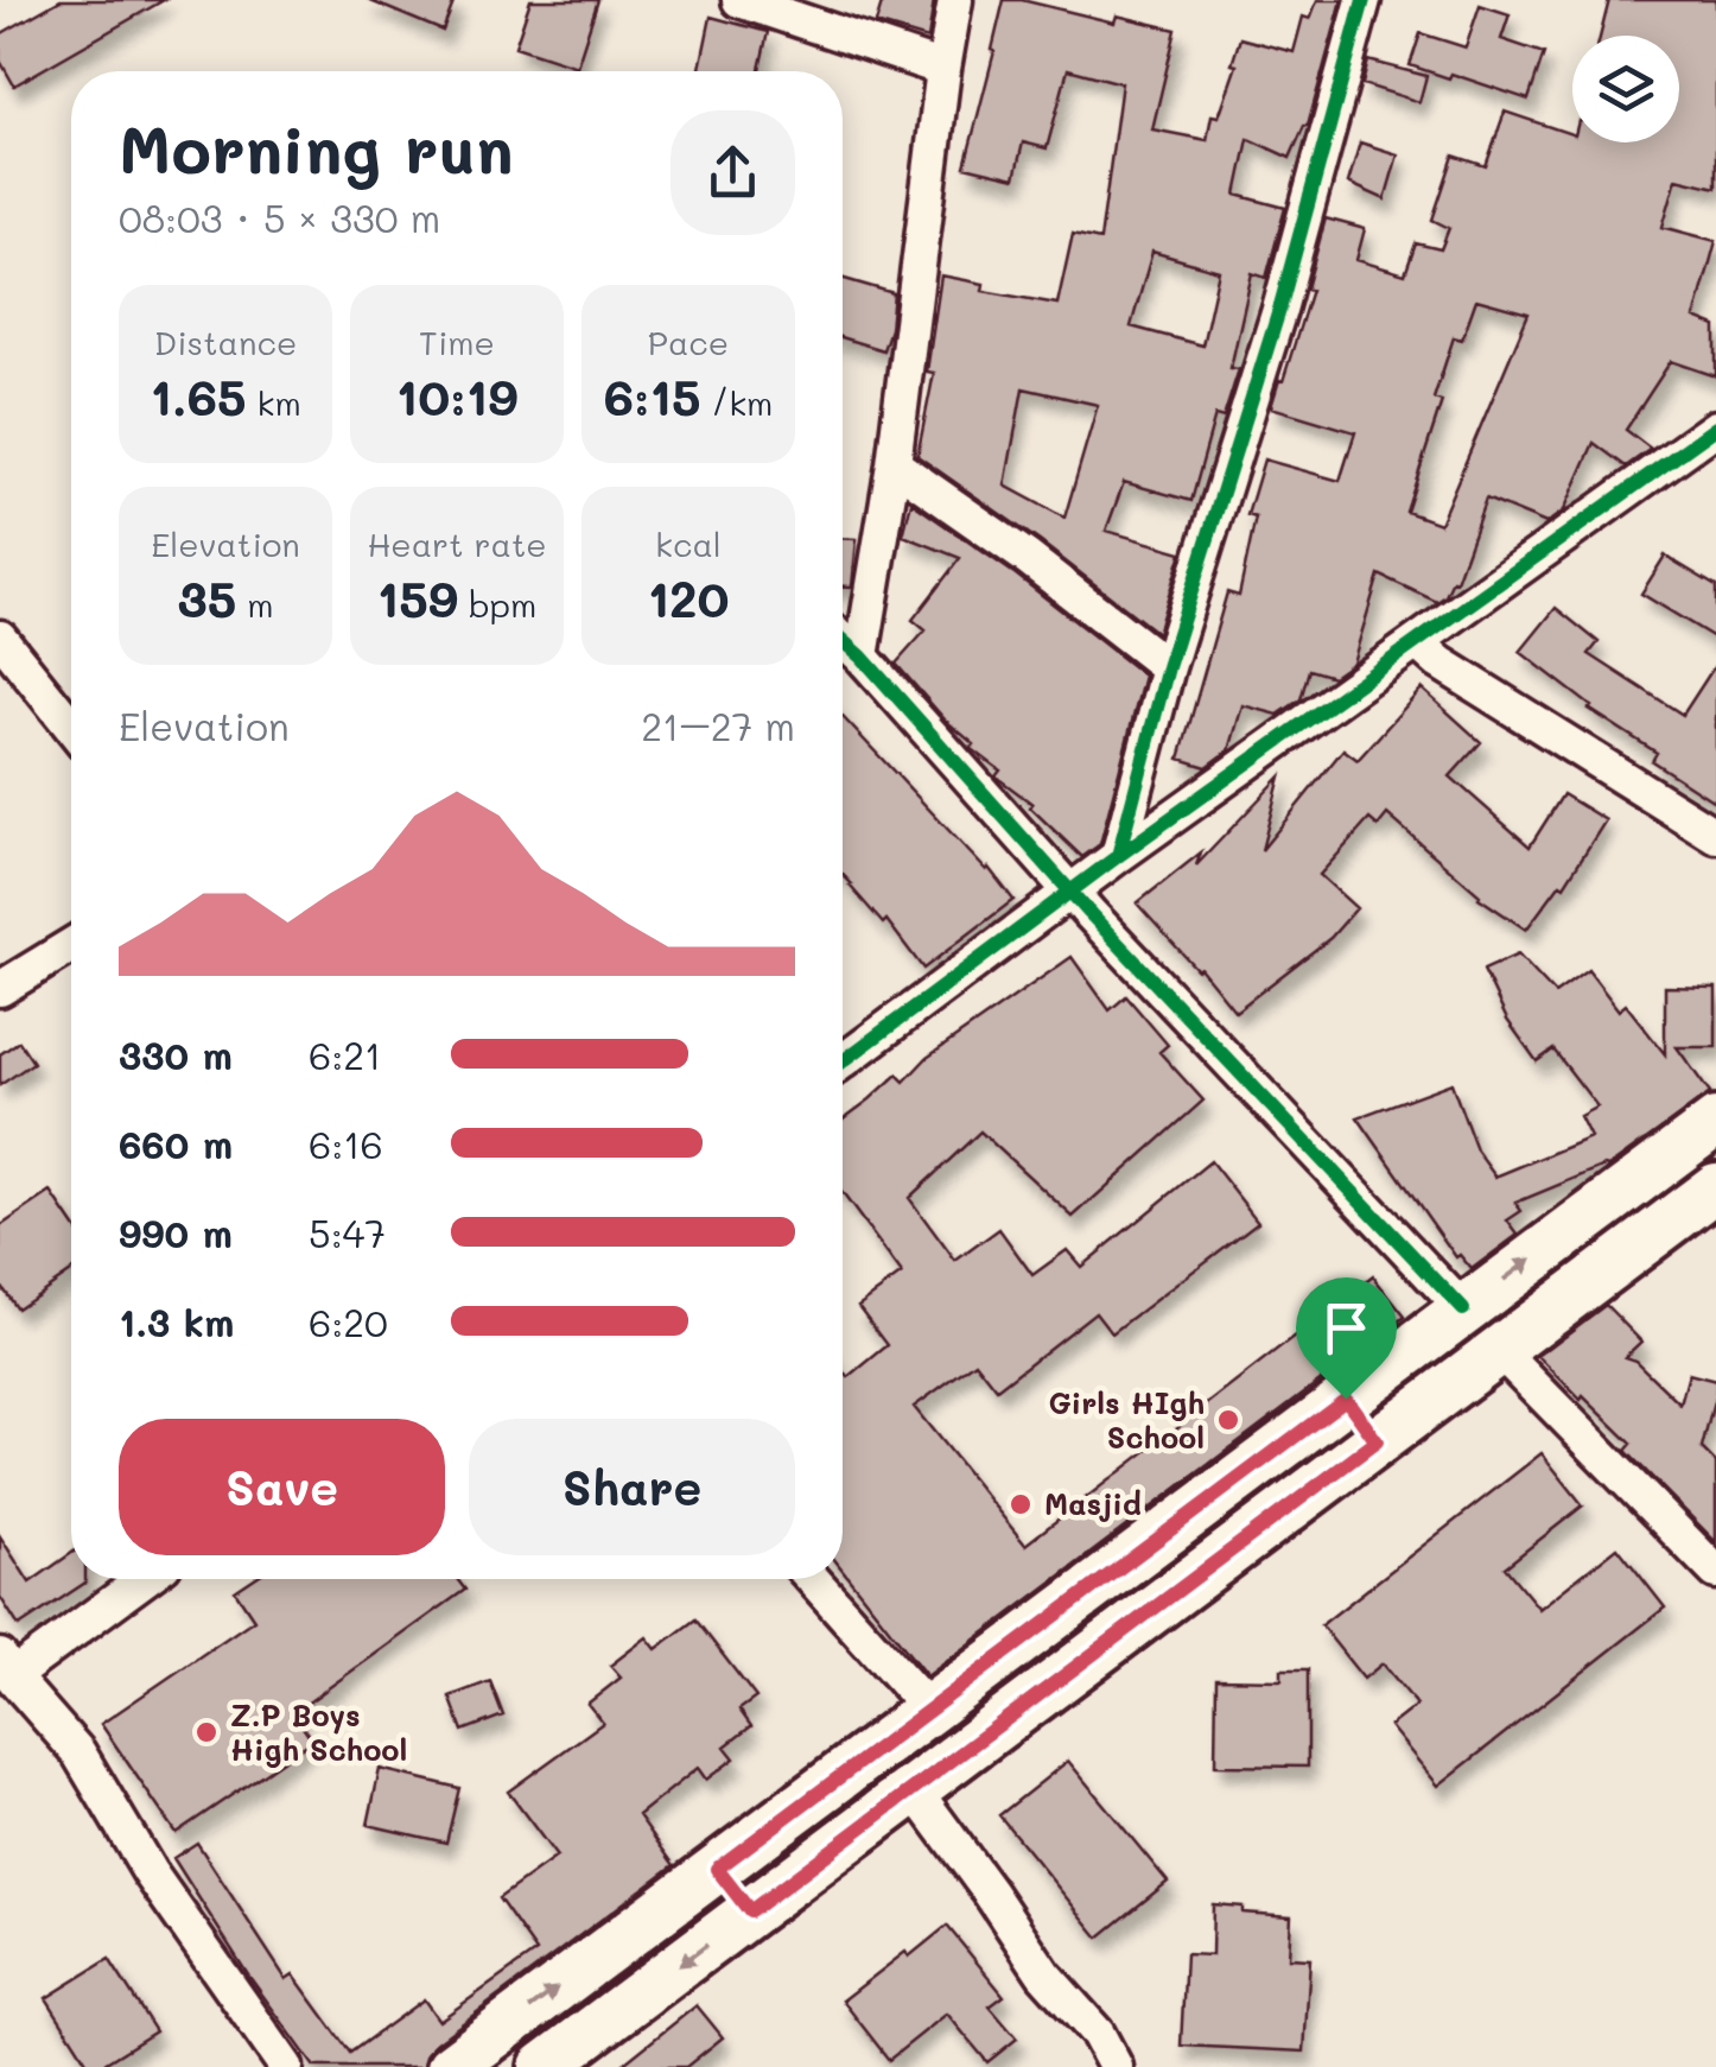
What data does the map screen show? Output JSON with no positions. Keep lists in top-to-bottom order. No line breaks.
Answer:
{"places":["Girls HIgh School","Masjid","Z.P Boys High School"],"page":{"heading":["Morning run","08:03 · 5 × 330 m"],"stats":[["Distance","1.65 km"],["Time","10:19"],["Pace","6:15 /km"],["Elevation","35 m"],["Heart rate","159 bpm"],["kcal","120"]],"chart":["Elevation","21–27 m"],"list":[{"name":"330 m","note":"6:21"},{"name":"660 m","note":"6:16"},{"name":"990 m","note":"5:47"},{"name":"1.3 km","note":"6:20"}],"buttons":["Save","Share"]}}
